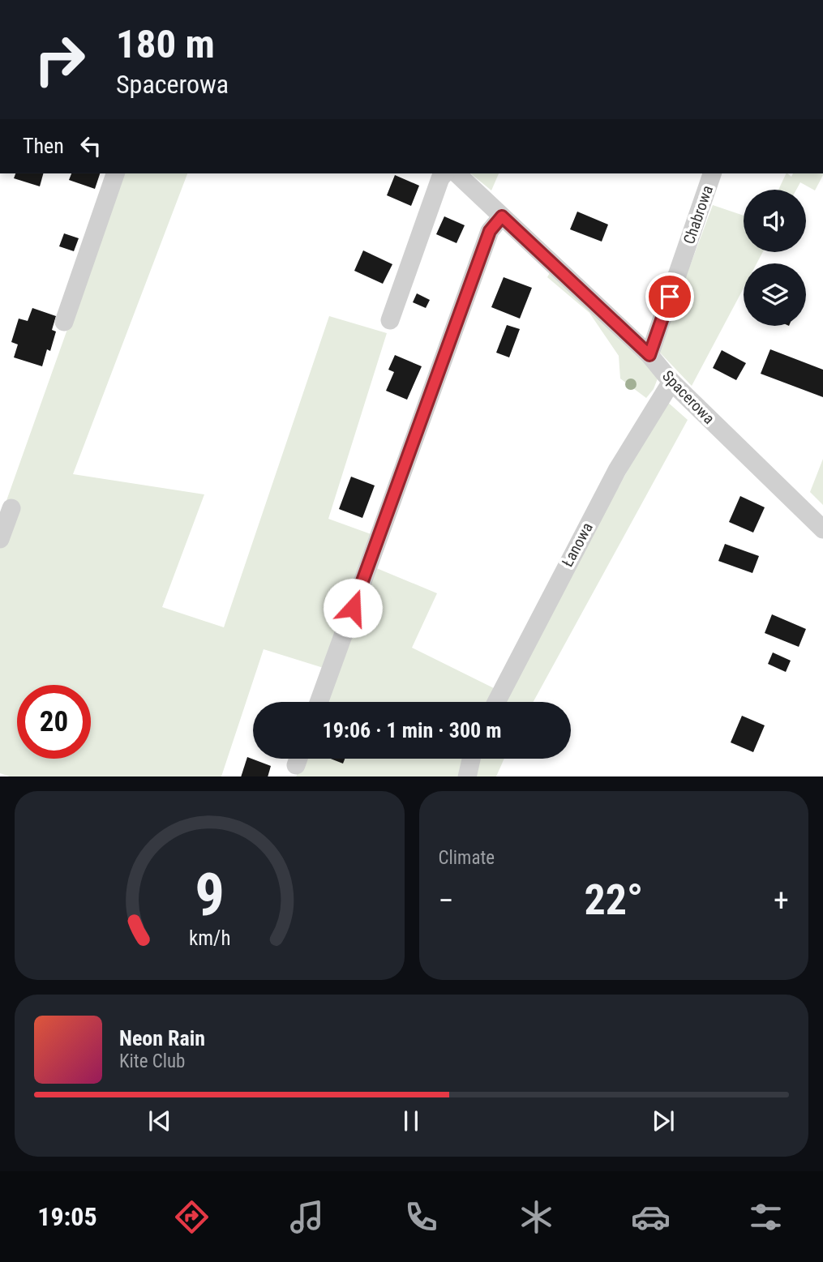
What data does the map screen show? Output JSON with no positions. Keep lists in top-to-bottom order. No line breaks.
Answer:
{"streets":{"street":["Chabrowa","Spacerowa","Łanowa"]},"crossings":[["Chabrowa","Spacerowa"],["Spacerowa","Łanowa"]],"page":{"turn":["180 m","Spacerowa"],"then":"Then","limit":"20","trip":"19:06 · 1 min · 300 m","tile":"Climate","heat":["−","22°","+"],"song":["Neon Rain","Kite Club"],"tabs":"19:05","gauge":["9","km/h"]}}
